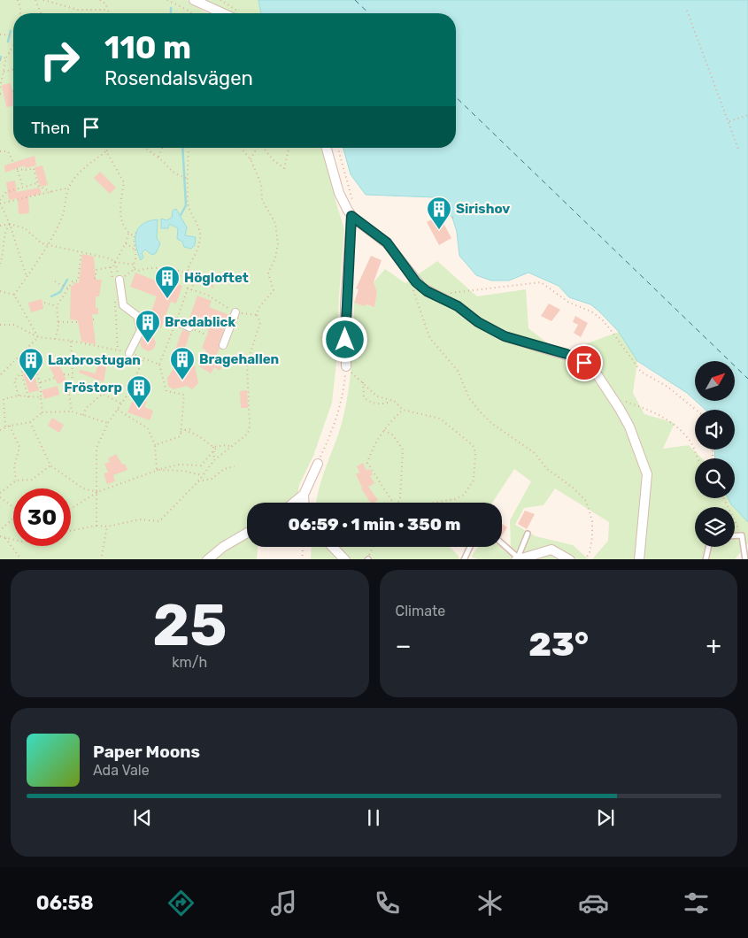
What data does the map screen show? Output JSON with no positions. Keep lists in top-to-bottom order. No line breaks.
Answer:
{"places":{"building":["Sirishov","Högloftet","Bredablick","Bragehallen","Laxbrostugan","Fröstorp"]},"north":"top right","page":{"turn":["110 m","Rosendalsvägen"],"then":"Then","limit":"30","trip":"06:59 · 1 min · 350 m","tile":[["25","km/h"],"Climate"],"heat":["−","23°","+"],"song":["Paper Moons","Ada Vale"],"tabs":"06:58"}}
